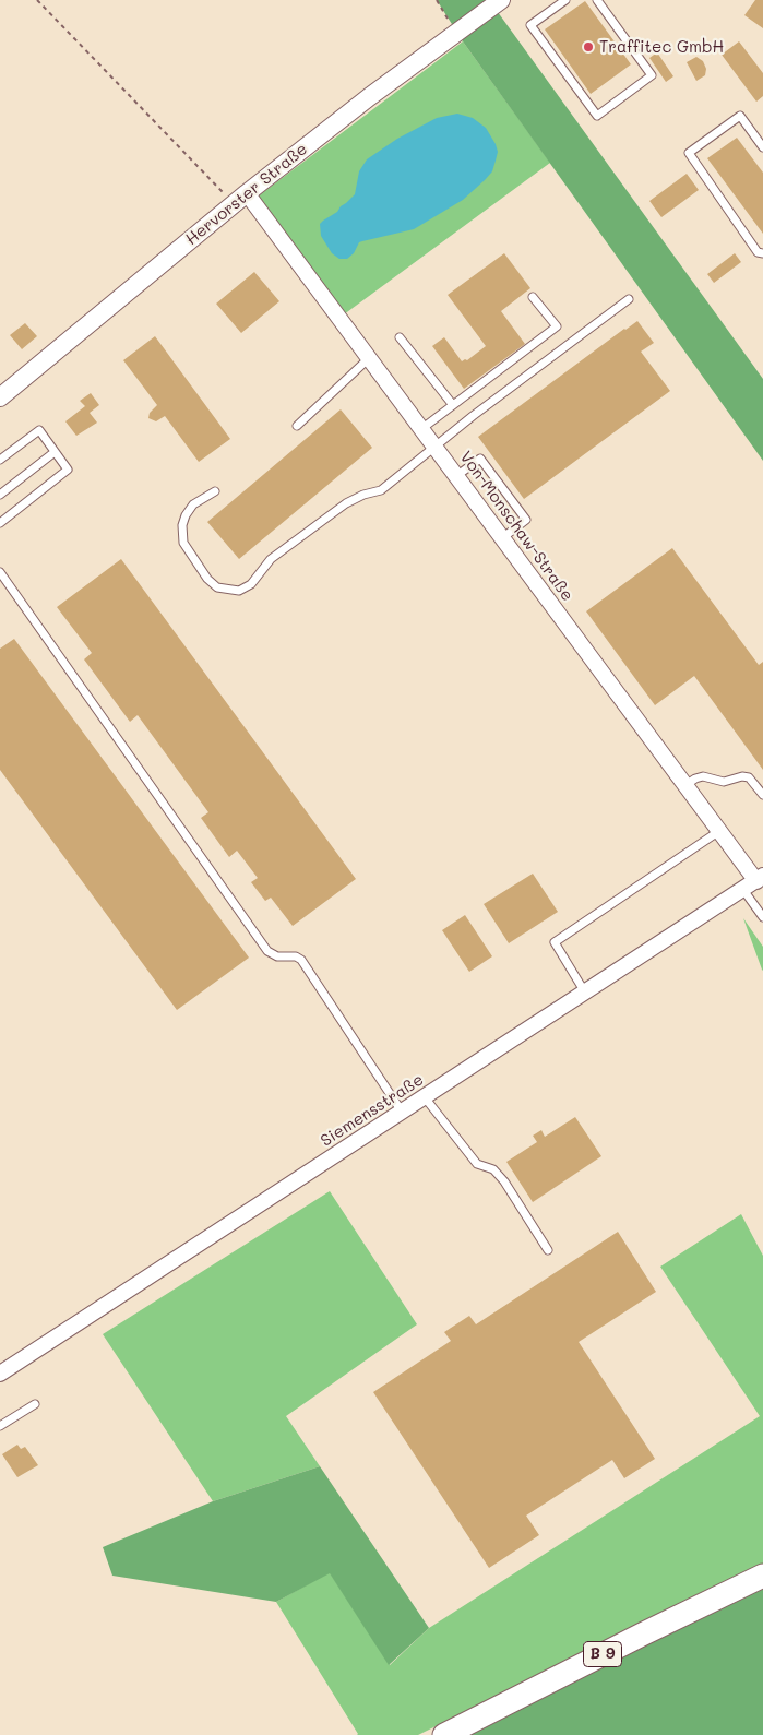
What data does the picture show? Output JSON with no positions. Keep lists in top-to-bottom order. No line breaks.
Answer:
{"streets":{"main road":["B 9"],"street":["Hervorster Straße","Von-Monschaw-Straße","Siemensstraße"]},"crossings":[["Hervorster Straße","Von-Monschaw-Straße"],["Von-Monschaw-Straße","Siemensstraße"]],"places":["Traffitec GmbH"]}
